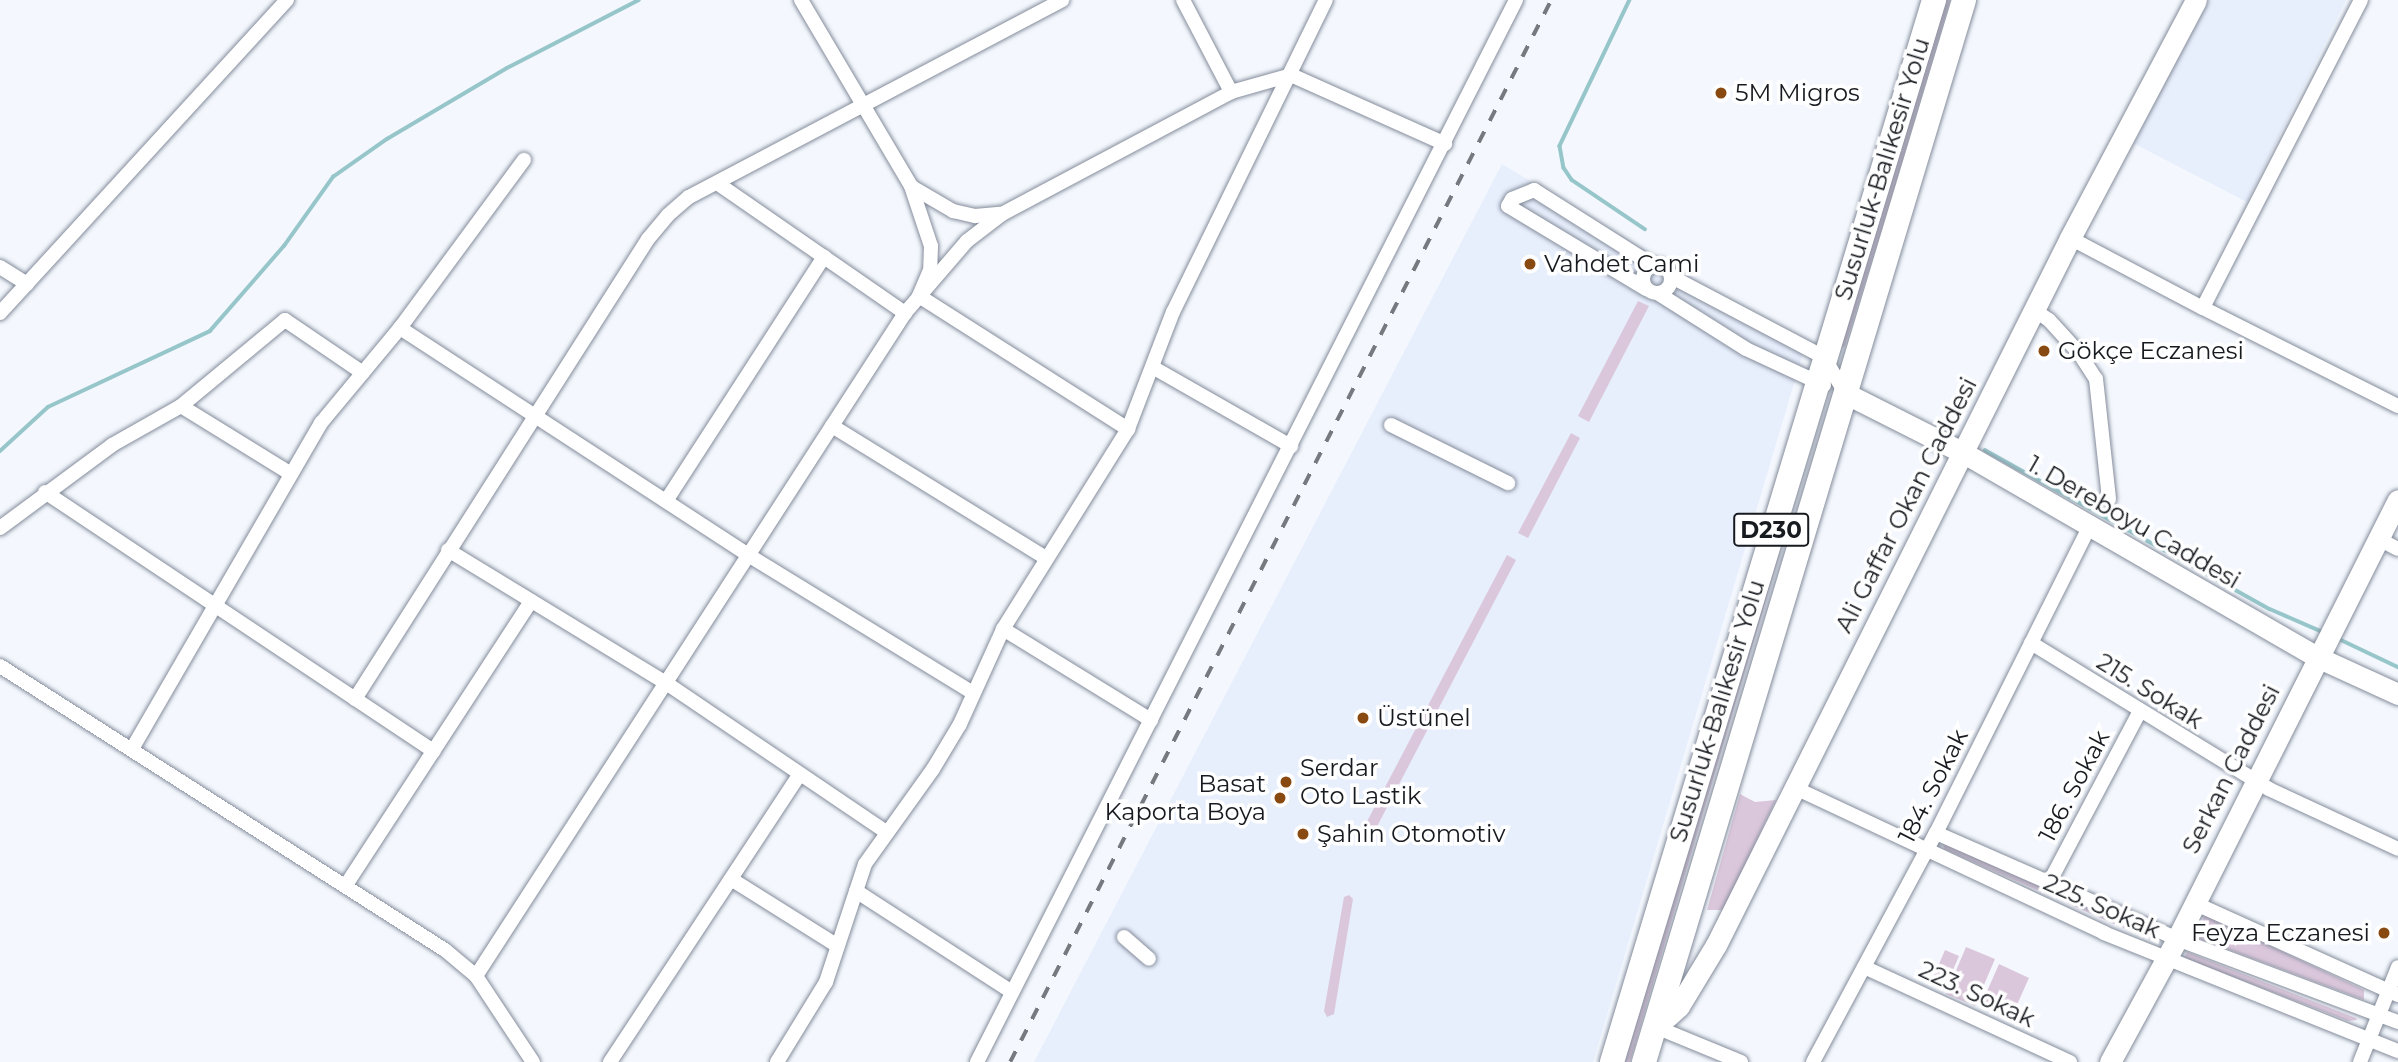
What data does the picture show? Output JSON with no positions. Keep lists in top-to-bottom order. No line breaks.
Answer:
{"streets":{"highway":["Susurluk-Balıkesir Yolu","D230"],"main road":["Ali Gaffar Okan Caddesi","1. Dereboyu Caddesi","Serkan Caddesi"],"street":["215. Sokak","184. Sokak","186. Sokak","225. Sokak","223. Sokak"]},"crossings":[["Susurluk-Balıkesir Yolu","Ali Gaffar Okan Caddesi"],["Susurluk-Balıkesir Yolu","1. Dereboyu Caddesi"],["Ali Gaffar Okan Caddesi","1. Dereboyu Caddesi"],["Ali Gaffar Okan Caddesi","225. Sokak"],["1. Dereboyu Caddesi","Serkan Caddesi"],["1. Dereboyu Caddesi","184. Sokak"],["215. Sokak","Serkan Caddesi"],["215. Sokak","184. Sokak"],["215. Sokak","186. Sokak"],["Serkan Caddesi","225. Sokak"],["184. Sokak","225. Sokak"],["184. Sokak","223. Sokak"],["186. Sokak","225. Sokak"]],"places":["5M Migros","Vahdet Cami","Gökçe Eczanesi","Üstünel","Serdar Oto Lastik","Basat Kaporta Boya","Şahin Otomotiv","Feyza Eczanesi"]}
